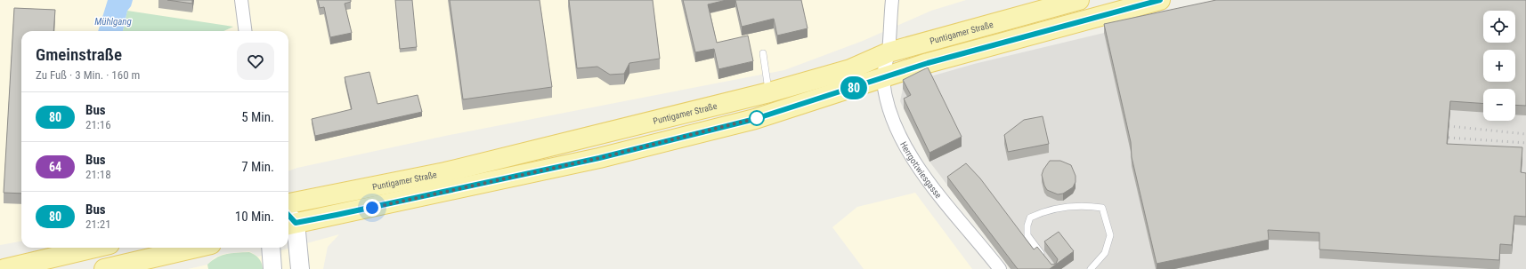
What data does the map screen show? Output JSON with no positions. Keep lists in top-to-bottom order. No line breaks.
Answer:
{"streets":{"main road":["Puntigamer Straße"],"street":["Herrgottwiesgasse"]},"crossings":[["Puntigamer Straße","Herrgottwiesgasse"]],"water":["Mühlgang"],"lines":["bus line 80"],"page":{"on_map":"80","map_buttons":["+","−"],"heading":["Gmeinstraße","Zu Fuß · 3 Min. · 160 m"],"list":[{"mark":"80","name":"Bus","note":"21:16","value":"5 Min."},{"mark":"64","name":"Bus","note":"21:18","value":"7 Min."},{"mark":"80","name":"Bus","note":"21:21","value":"10 Min."}]}}
